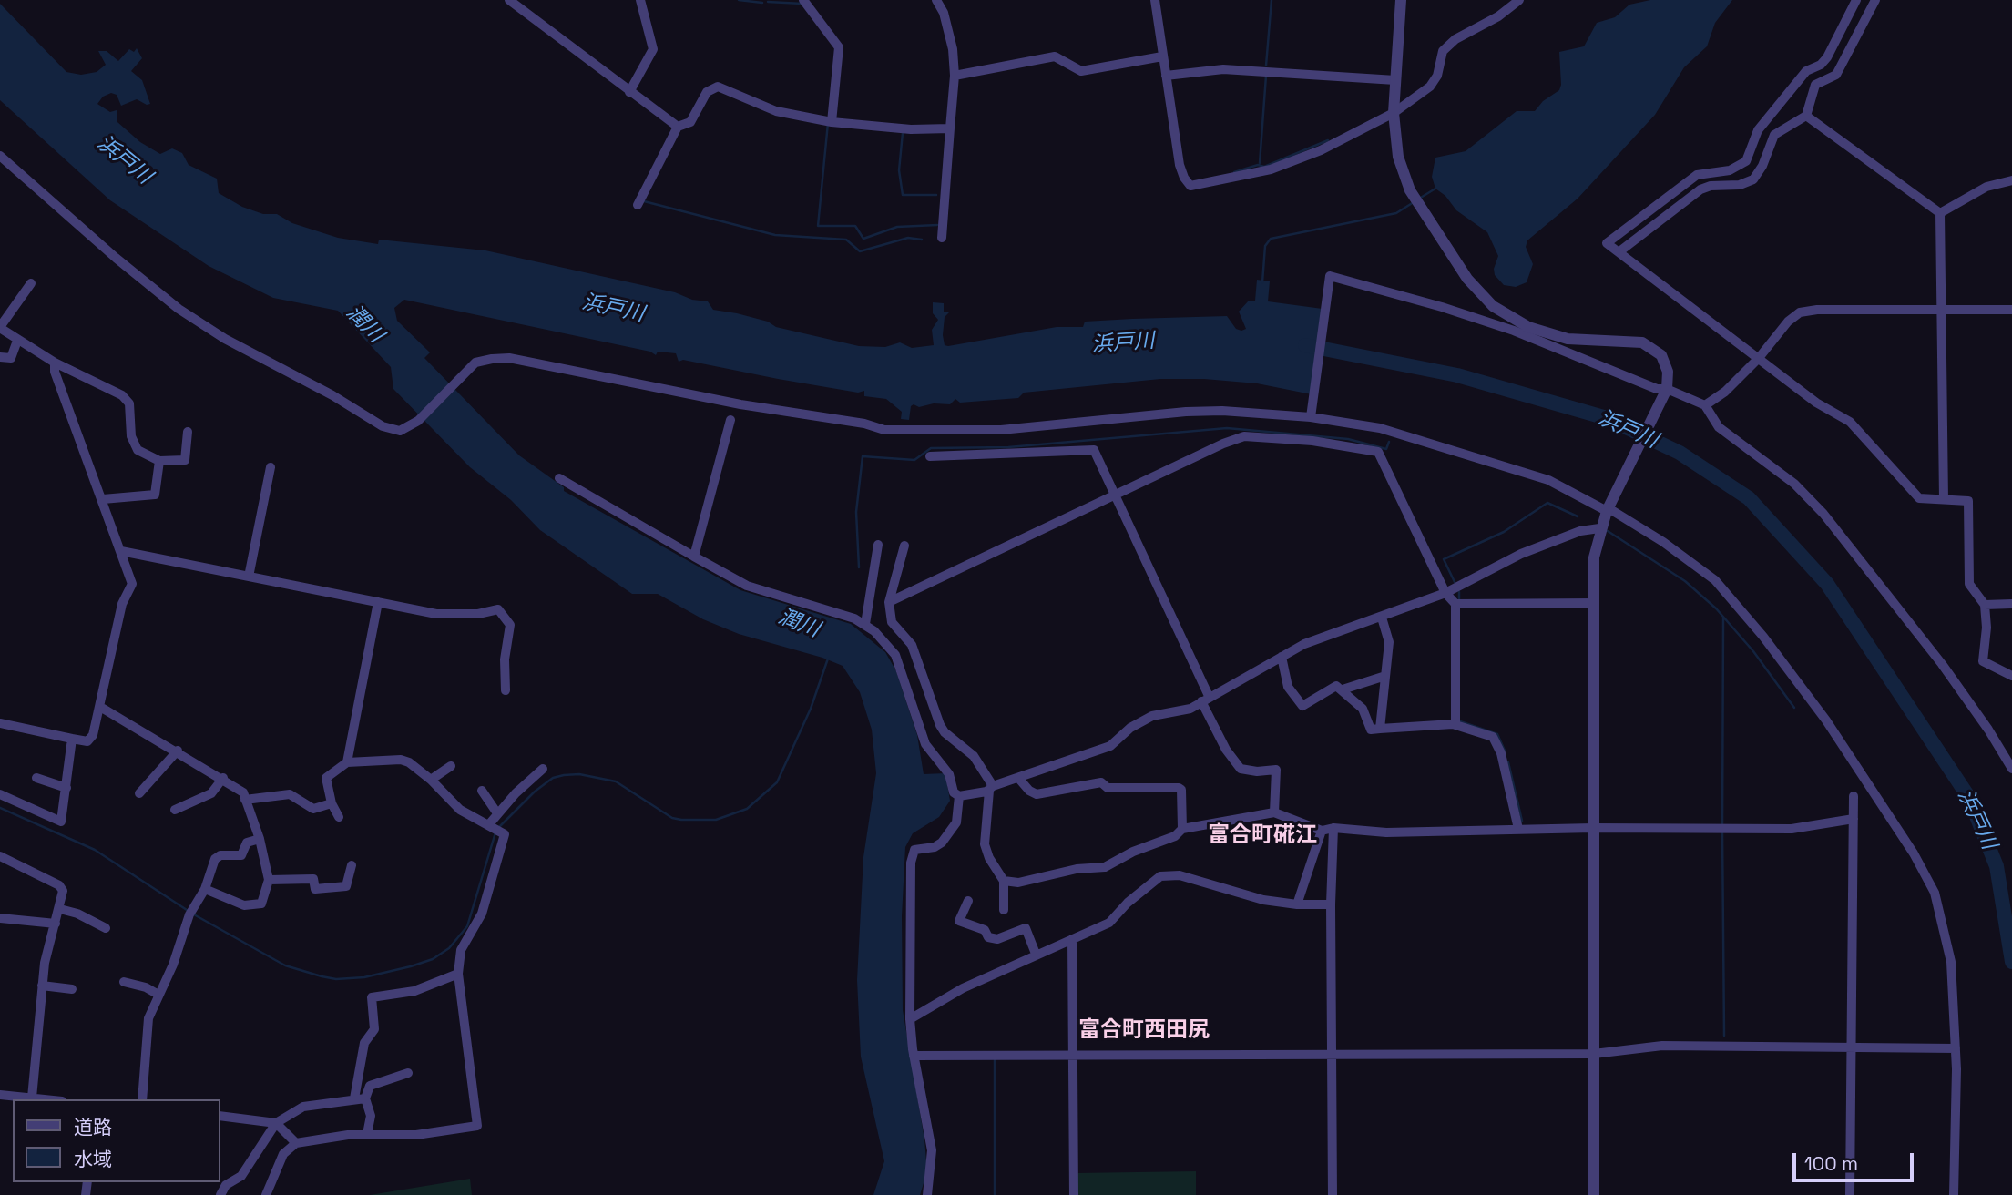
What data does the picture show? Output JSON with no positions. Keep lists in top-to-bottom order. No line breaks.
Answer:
{"districts":["富合町硴江","富合町西田尻"],"water":["浜戸川","潤川"],"legend":["道路","水域"],"scale_bar":"100 m"}
